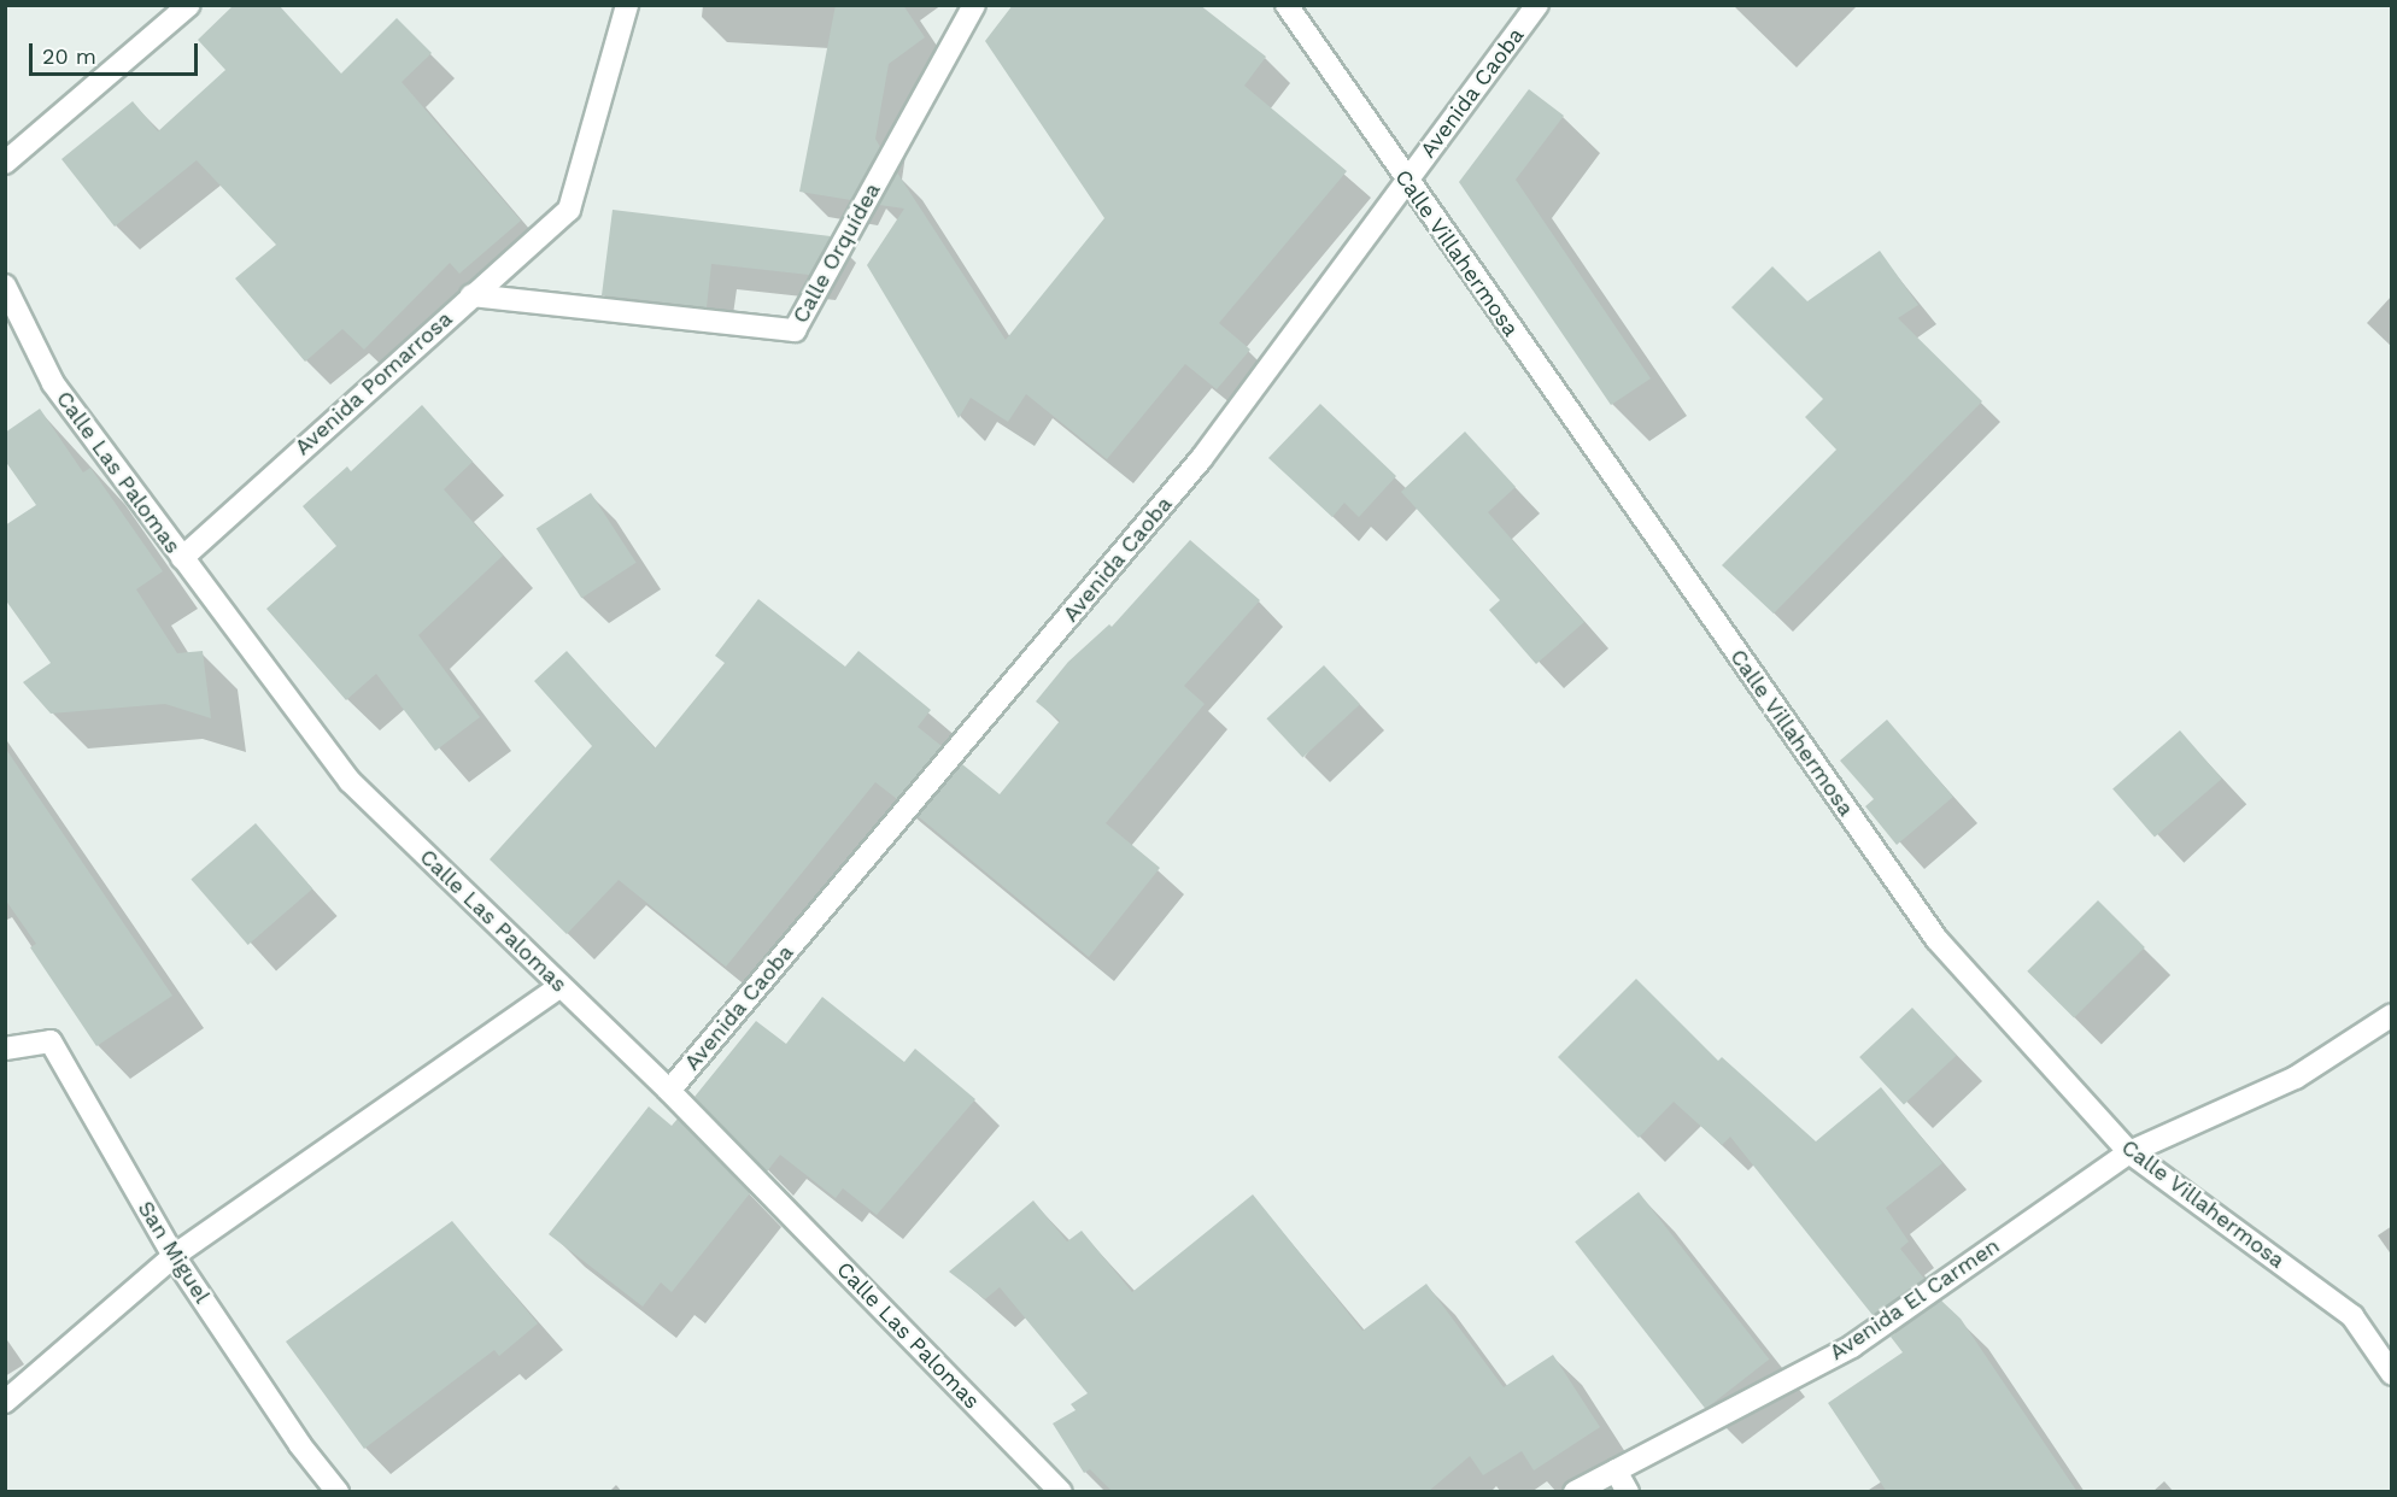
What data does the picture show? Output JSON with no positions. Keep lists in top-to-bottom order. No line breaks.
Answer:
{"streets":{"street":["Avenida Caoba","Calle Orquídea","Calle Villahermosa","Avenida Pomarrosa","Calle Las Palomas","San Miguel","Avenida El Carmen"]},"crossings":[["Avenida Caoba","Calle Villahermosa"],["Avenida Caoba","Calle Las Palomas"],["Calle Orquídea","Avenida Pomarrosa"],["Calle Villahermosa","Avenida El Carmen"],["Avenida Pomarrosa","Calle Las Palomas"]],"scale_bar":"20 m"}
